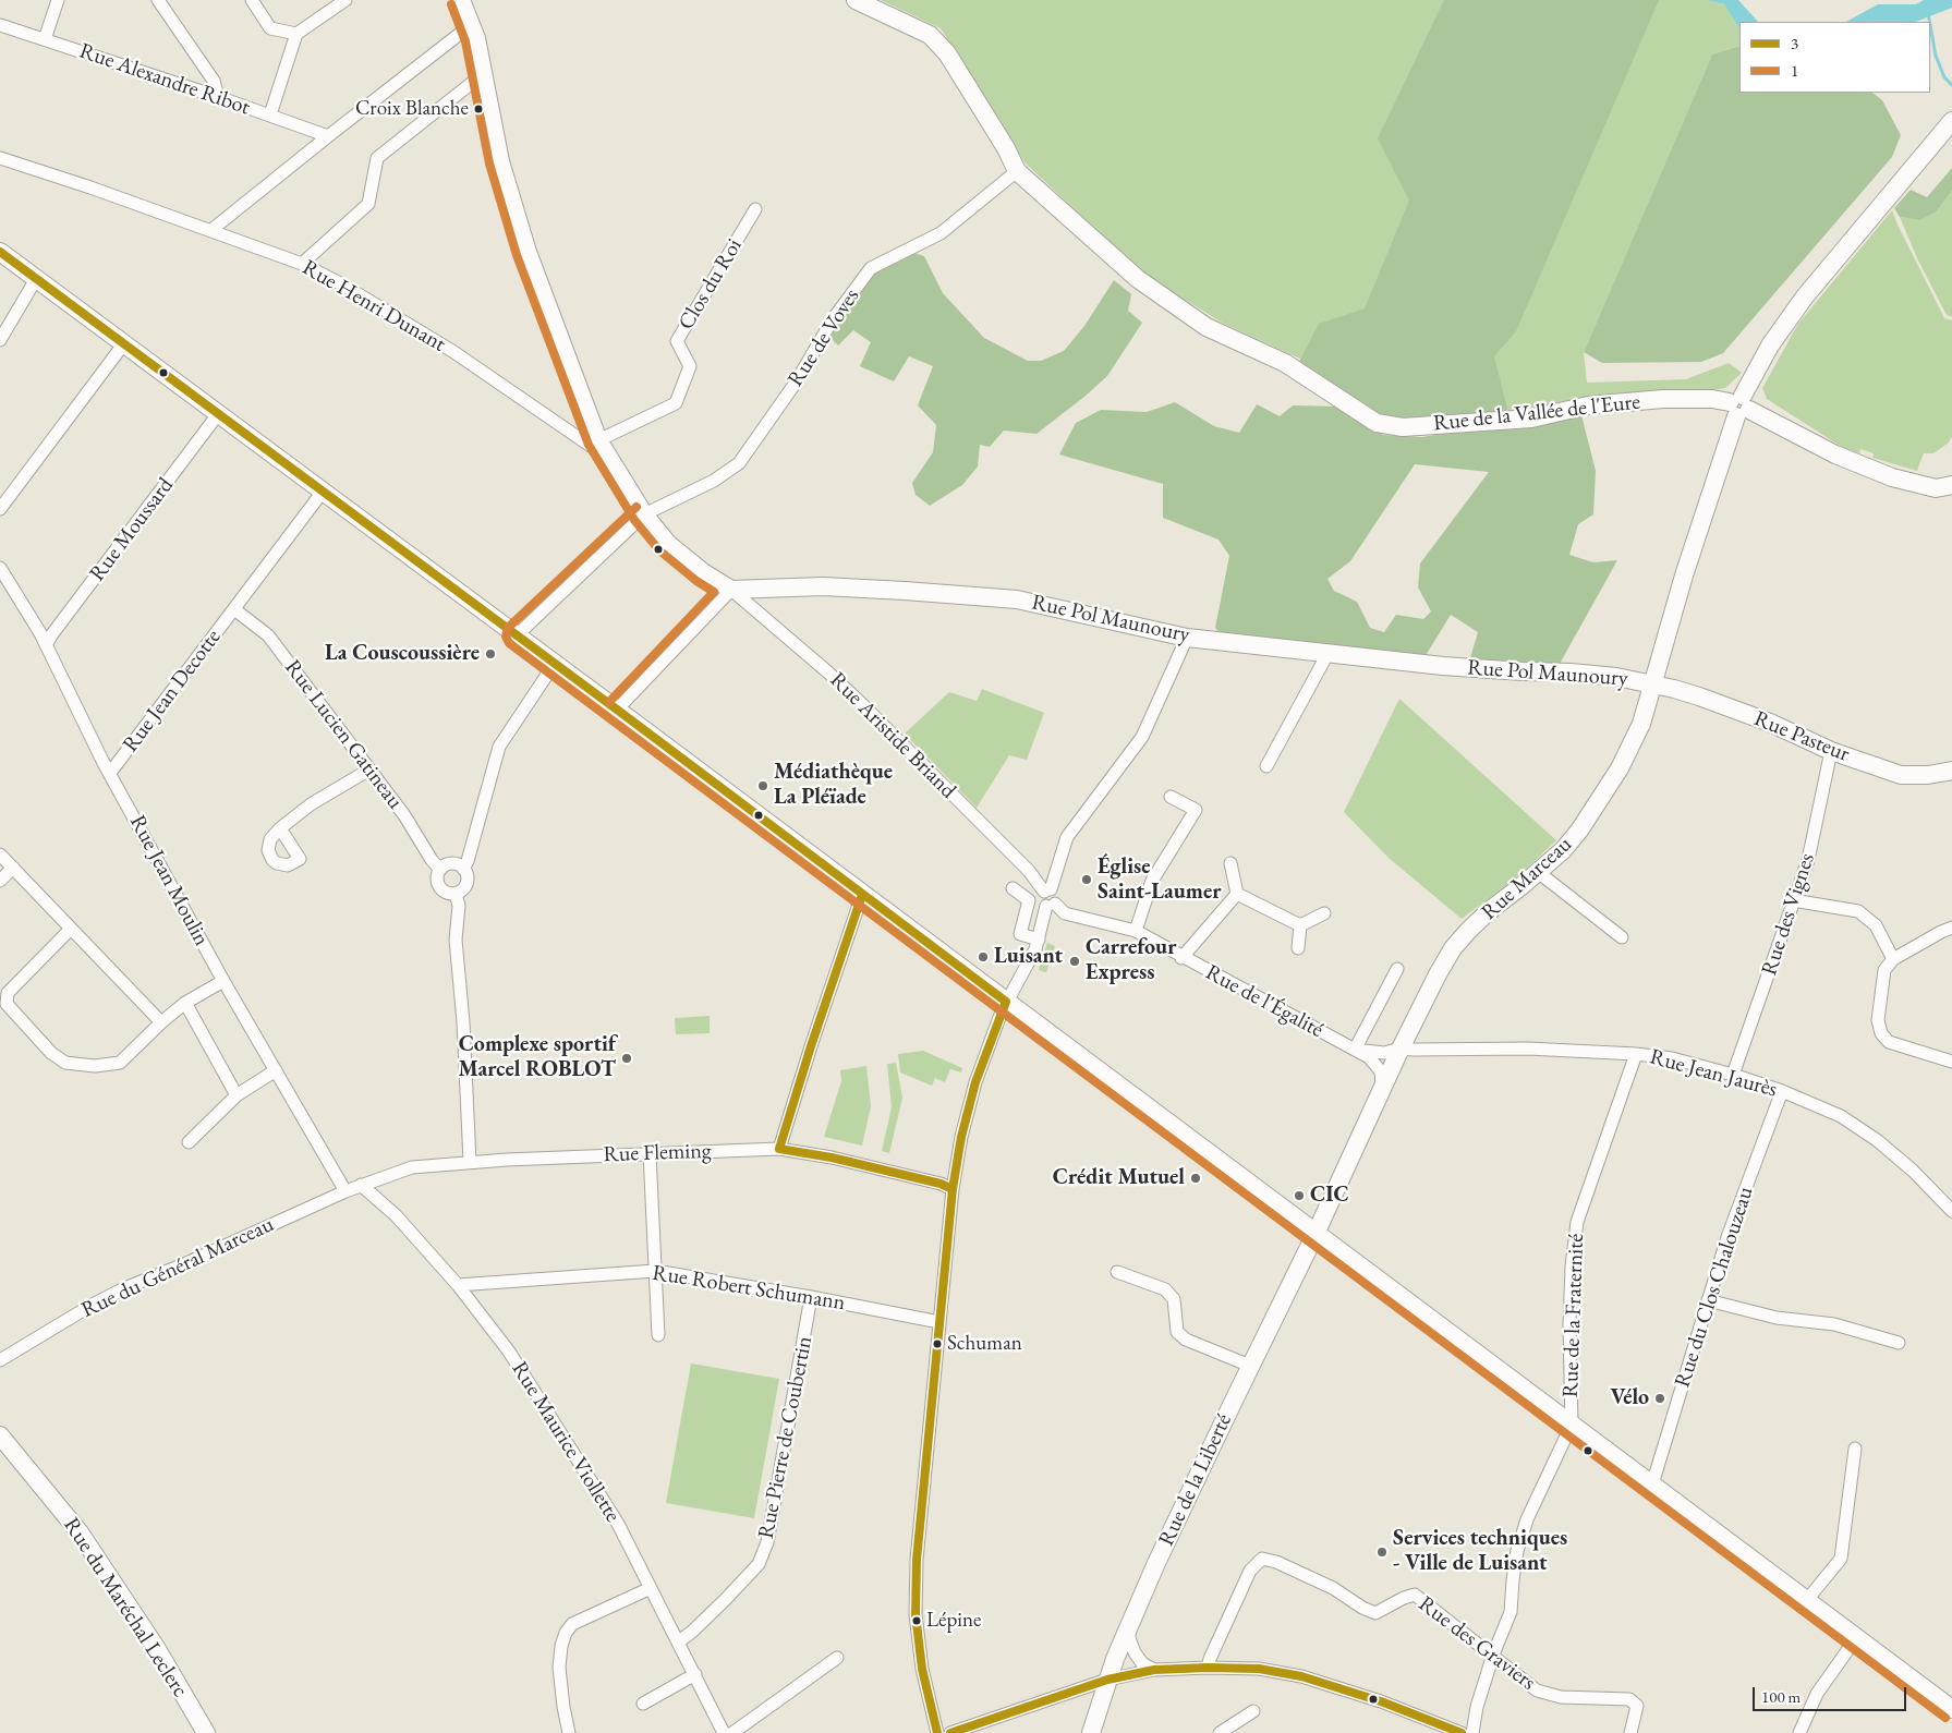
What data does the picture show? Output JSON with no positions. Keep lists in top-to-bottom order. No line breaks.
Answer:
{"streets":{"street":["Rue Alexandre Ribot","Clos du Roi","Rue Henri Dunant","Rue de Voves","Rue de la Vallée de l'Eure","Rue Moussard","Rue Pol Maunoury","Rue Jean Decotte","Rue Lucien Gatineau","Rue Aristide Briand","Rue Pasteur","Rue Marceau","Rue Jean Moulin","Rue des Vignes","Rue de l'Égalité","Rue Jean Jaurès","Rue Fleming","Rue du Général Marceau","Rue du Clos Chalouzeau","Rue Robert Schumann","Rue de la Fraternité","Rue Pierre de Coubertin","Rue Maurice Viollette","Rue de la Liberté","Rue du Maréchal Leclerc","Rue des Graviers"]},"crossings":[["Clos du Roi","Rue Henri Dunant"],["Rue de Voves","Rue de la Vallée de l'Eure"],["Rue de la Vallée de l'Eure","Rue Marceau"],["Rue Moussard","Rue Jean Moulin"],["Rue Pol Maunoury","Rue Aristide Briand"],["Rue Pol Maunoury","Rue Pasteur"],["Rue Pol Maunoury","Rue Marceau"],["Rue Jean Decotte","Rue Lucien Gatineau"],["Rue Jean Decotte","Rue Jean Moulin"],["Rue Pasteur","Rue Marceau"],["Rue Pasteur","Rue des Vignes"],["Rue Marceau","Rue de l'Égalité"],["Rue Marceau","Rue Jean Jaurès"],["Rue Marceau","Rue de la Liberté"],["Rue Jean Moulin","Rue du Général Marceau"],["Rue des Vignes","Rue Jean Jaurès"],["Rue de l'Égalité","Rue Jean Jaurès"],["Rue Jean Jaurès","Rue du Clos Chalouzeau"],["Rue Jean Jaurès","Rue de la Fraternité"],["Rue Fleming","Rue du Général Marceau"],["Rue Fleming","Rue Maurice Viollette"],["Rue du Général Marceau","Rue Maurice Viollette"],["Rue Robert Schumann","Rue Pierre de Coubertin"],["Rue Robert Schumann","Rue Maurice Viollette"],["Rue Pierre de Coubertin","Rue Maurice Viollette"]],"places":["Croix Blanche","La Couscoussière","Médiathèque La Pléïade","Église Saint-Laumer","Luisant","Carrefour Express","Complexe sportif Marcel ROBLOT","Crédit Mutuel","CIC","Schuman","Vélo","Services techniques - Ville de Luisant","Lépine"],"lines":["transit line 1","transit line 3"],"legend":["3","1"],"scale_bar":"100 m"}
